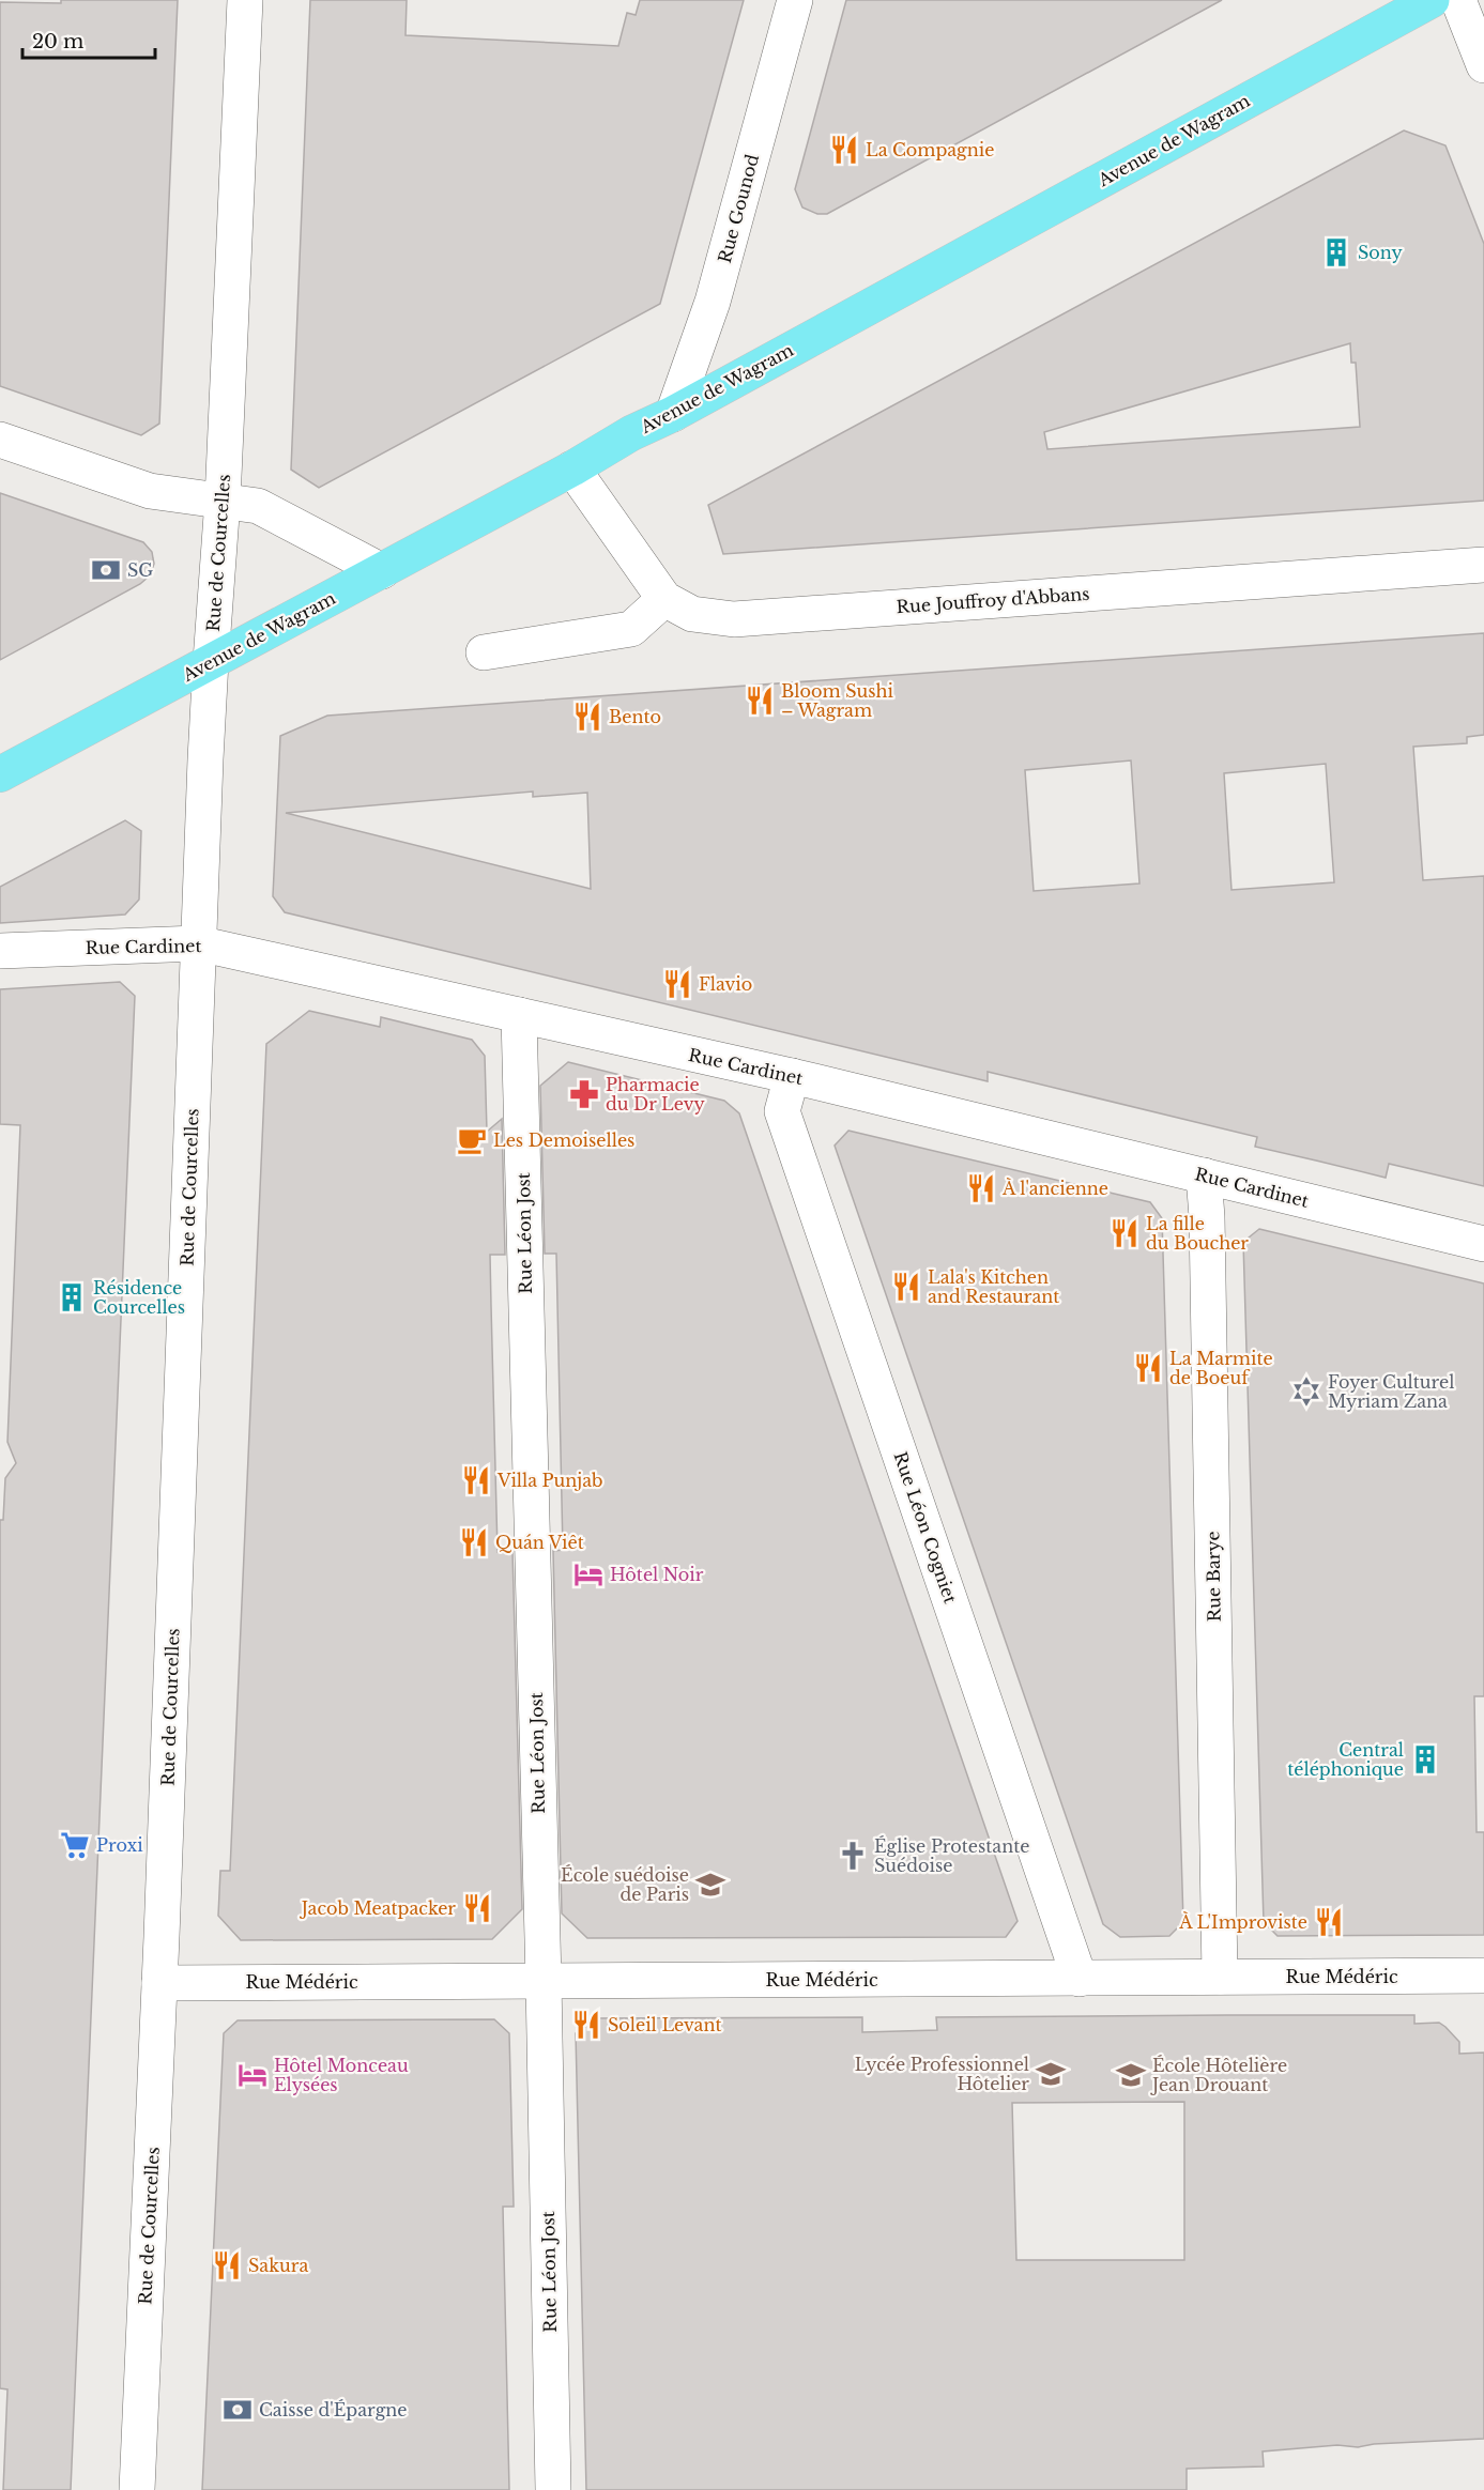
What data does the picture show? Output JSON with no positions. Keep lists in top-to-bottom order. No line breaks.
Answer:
{"streets":{"main road":["Avenue de Wagram"],"street":["Rue Gounod","Rue de Courcelles","Rue Jouffroy d'Abbans","Rue Cardinet","Rue Léon Jost","Rue Léon Cogniet","Rue Barye","Rue Médéric"]},"crossings":[["Avenue de Wagram","Rue Gounod"],["Avenue de Wagram","Rue de Courcelles"],["Avenue de Wagram","Rue Jouffroy d'Abbans"],["Rue de Courcelles","Rue Cardinet"],["Rue de Courcelles","Rue Médéric"],["Rue Cardinet","Rue Léon Jost"],["Rue Cardinet","Rue Léon Cogniet"],["Rue Cardinet","Rue Barye"],["Rue Léon Jost","Rue Médéric"],["Rue Léon Cogniet","Rue Médéric"],["Rue Barye","Rue Médéric"]],"places":{"restaurant":["La Compagnie","Bloom Sushi – Wagram","Bento","Flavio","À l'ancienne","La fille du Boucher","Lala's Kitchen and Restaurant","La Marmite de Boeuf","Villa Punjab","Quán Viêt","Jacob Meatpacker","À L'Improviste","Soleil Levant","Sakura"],"building":["Sony","Résidence Courcelles","Central téléphonique"],"bank":["SG","Caisse d'Épargne"],"pharmacy":["Pharmacie du Dr Levy"],"cafe":["Les Demoiselles"],"synagogue":["Foyer Culturel Myriam Zana"],"hotel":["Hôtel Noir","Hôtel Monceau Elysées"],"supermarket":["Proxi"],"church":["Église Protestante Suédoise"],"school or university":["École suédoise de Paris","Lycée Professionnel Hôtelier","École Hôtelière Jean Drouant"]},"scale_bar":"20 m"}
